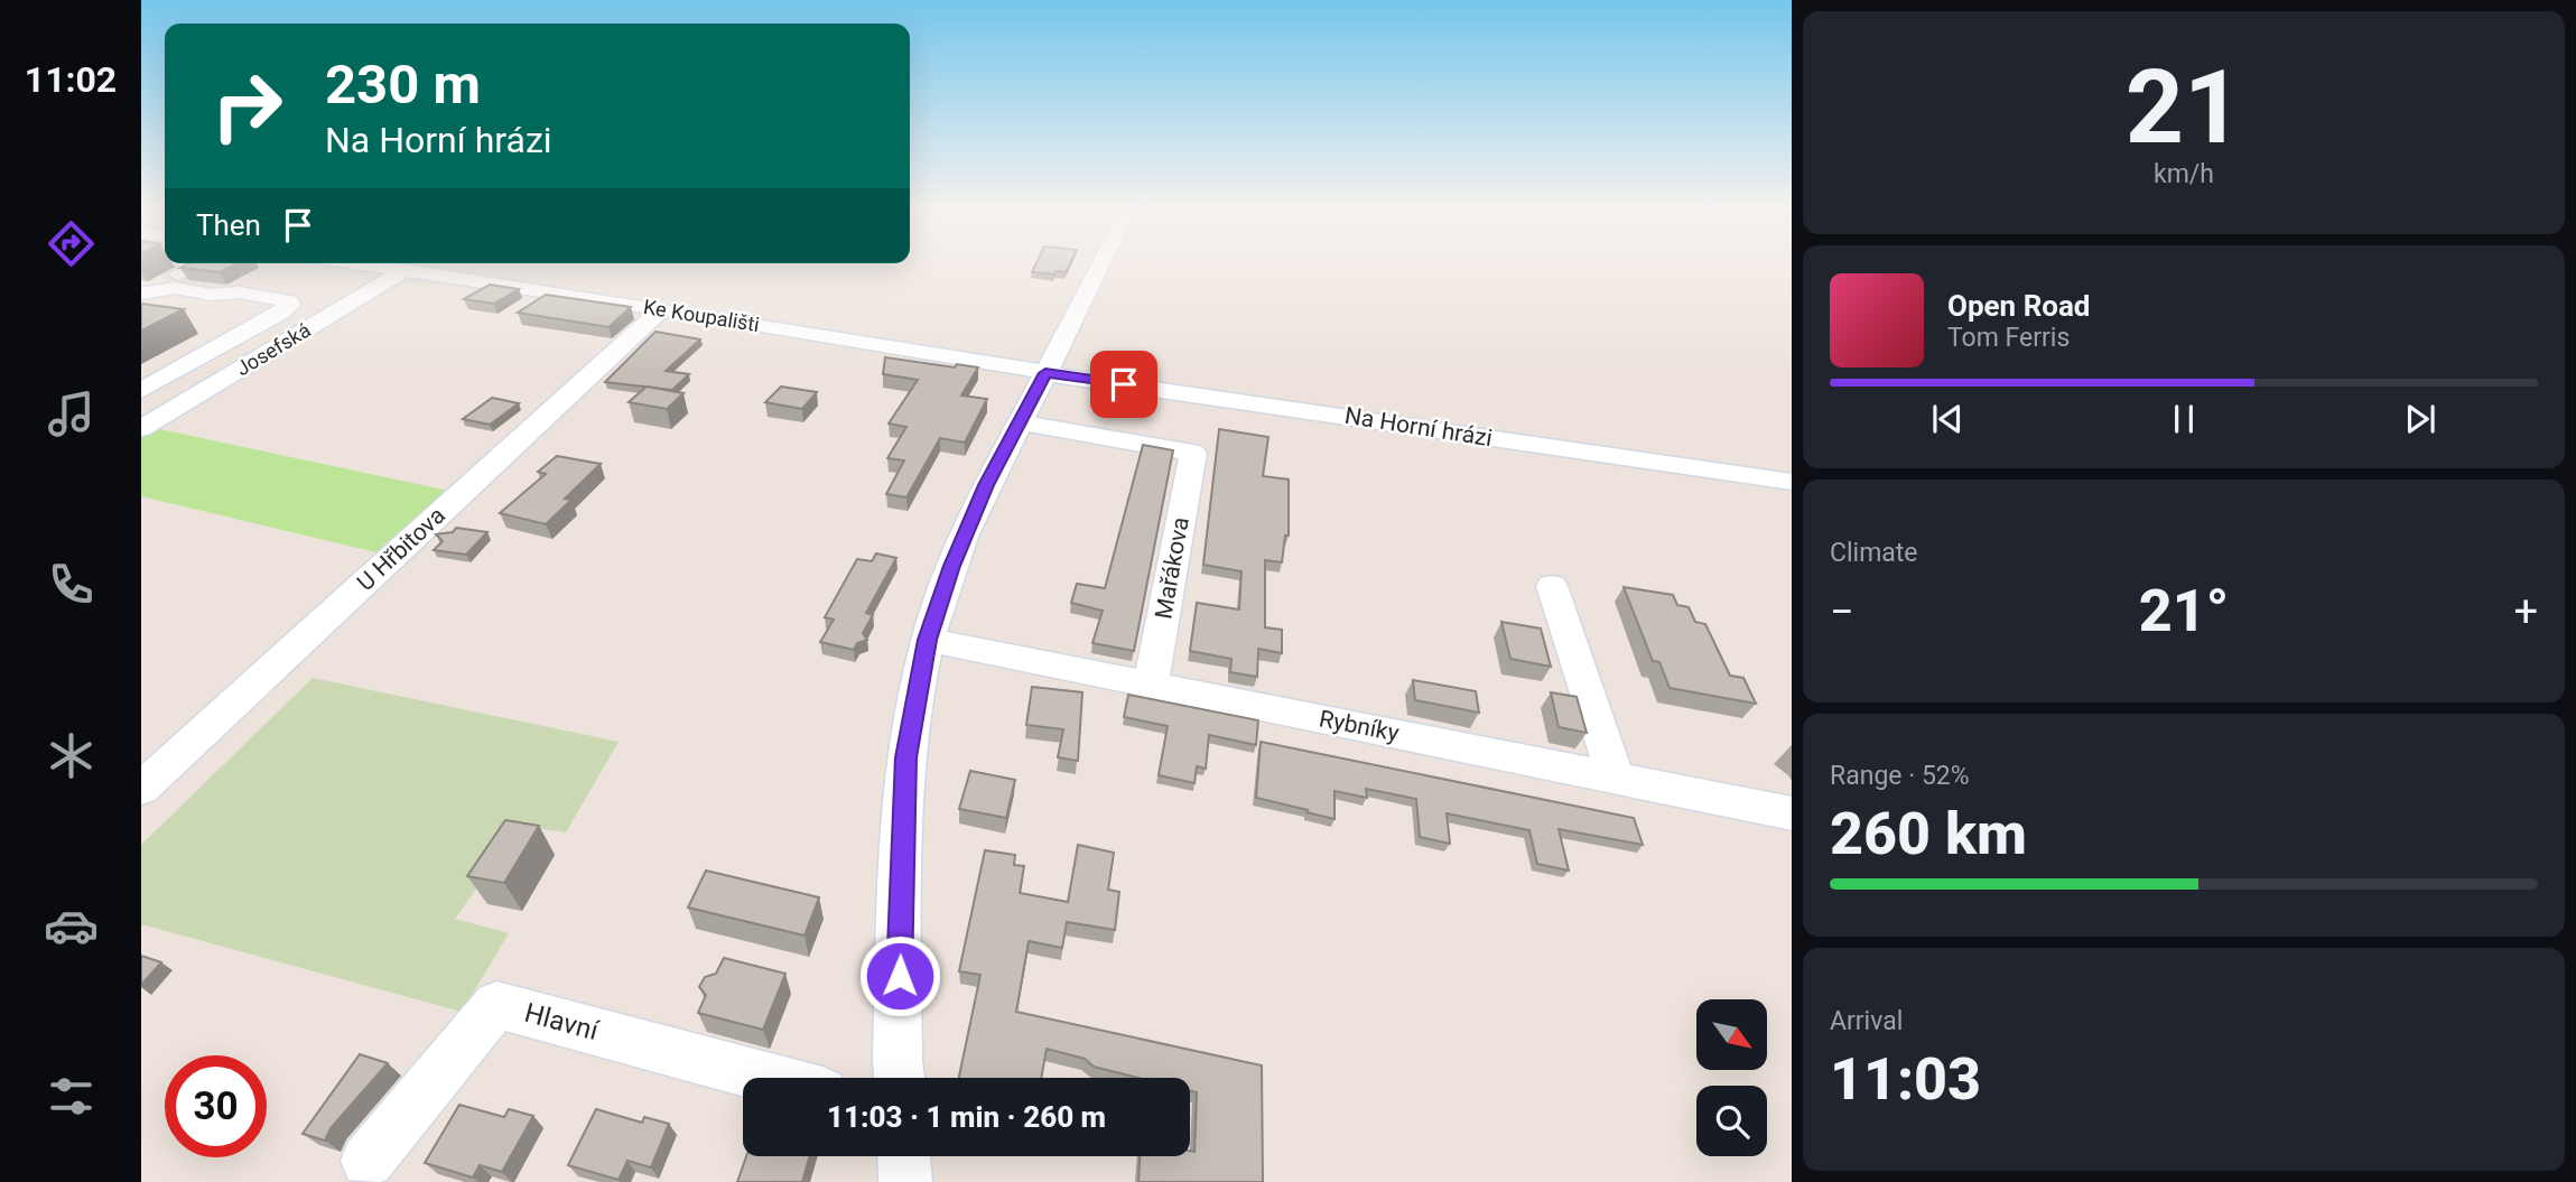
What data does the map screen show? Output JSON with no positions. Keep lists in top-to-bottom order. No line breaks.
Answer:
{"streets":{"street":["Ke Koupališti","Josefská","Na Horní hrázi","U Hřbitova","Mařákova","Rybníky","Hlavní"]},"crossings":[["Ke Koupališti","Josefská"],["Ke Koupališti","Na Horní hrázi"],["Ke Koupališti","U Hřbitova"],["Mařákova","Rybníky"]],"north":"bottom right","page":{"tabs":"11:02","tile":[["21","km/h"],"Climate",["Range · 52%","260 km"],["Arrival","11:03"]],"turn":["230 m","Na Horní hrázi"],"then":"Then","song":["Open Road","Tom Ferris"],"heat":["−","21°","+"],"limit":"30","trip":"11:03 · 1 min · 260 m"}}
